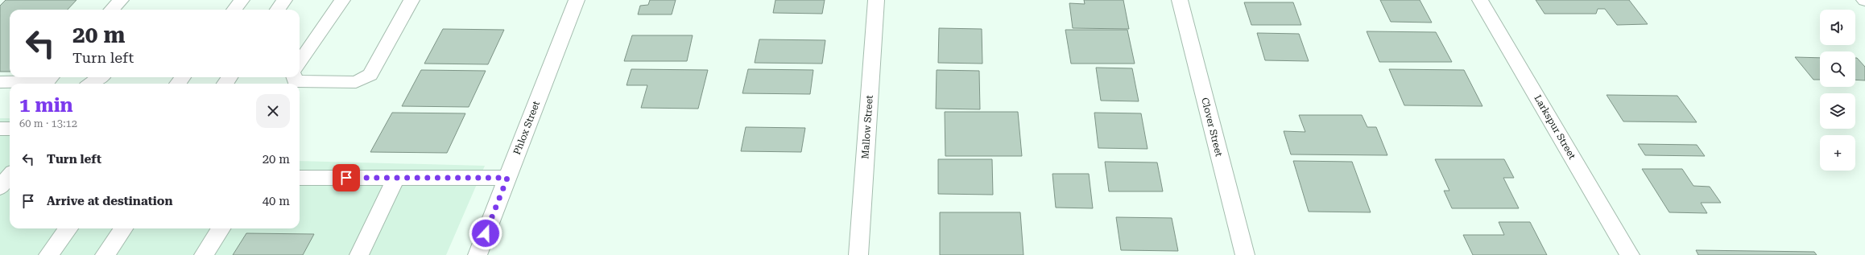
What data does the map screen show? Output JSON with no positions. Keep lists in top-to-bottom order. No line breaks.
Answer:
{"streets":{"street":["Mallow Street","Clover Street","Larkspur Street","Phlox Street"]},"page":{"map_buttons":"+","turn":["20 m","Turn left"],"heading":["1 min","60 m · 13:12"],"list":[{"name":"Turn left","value":"20 m"},{"name":"Arrive at destination","value":"40 m"}]}}
